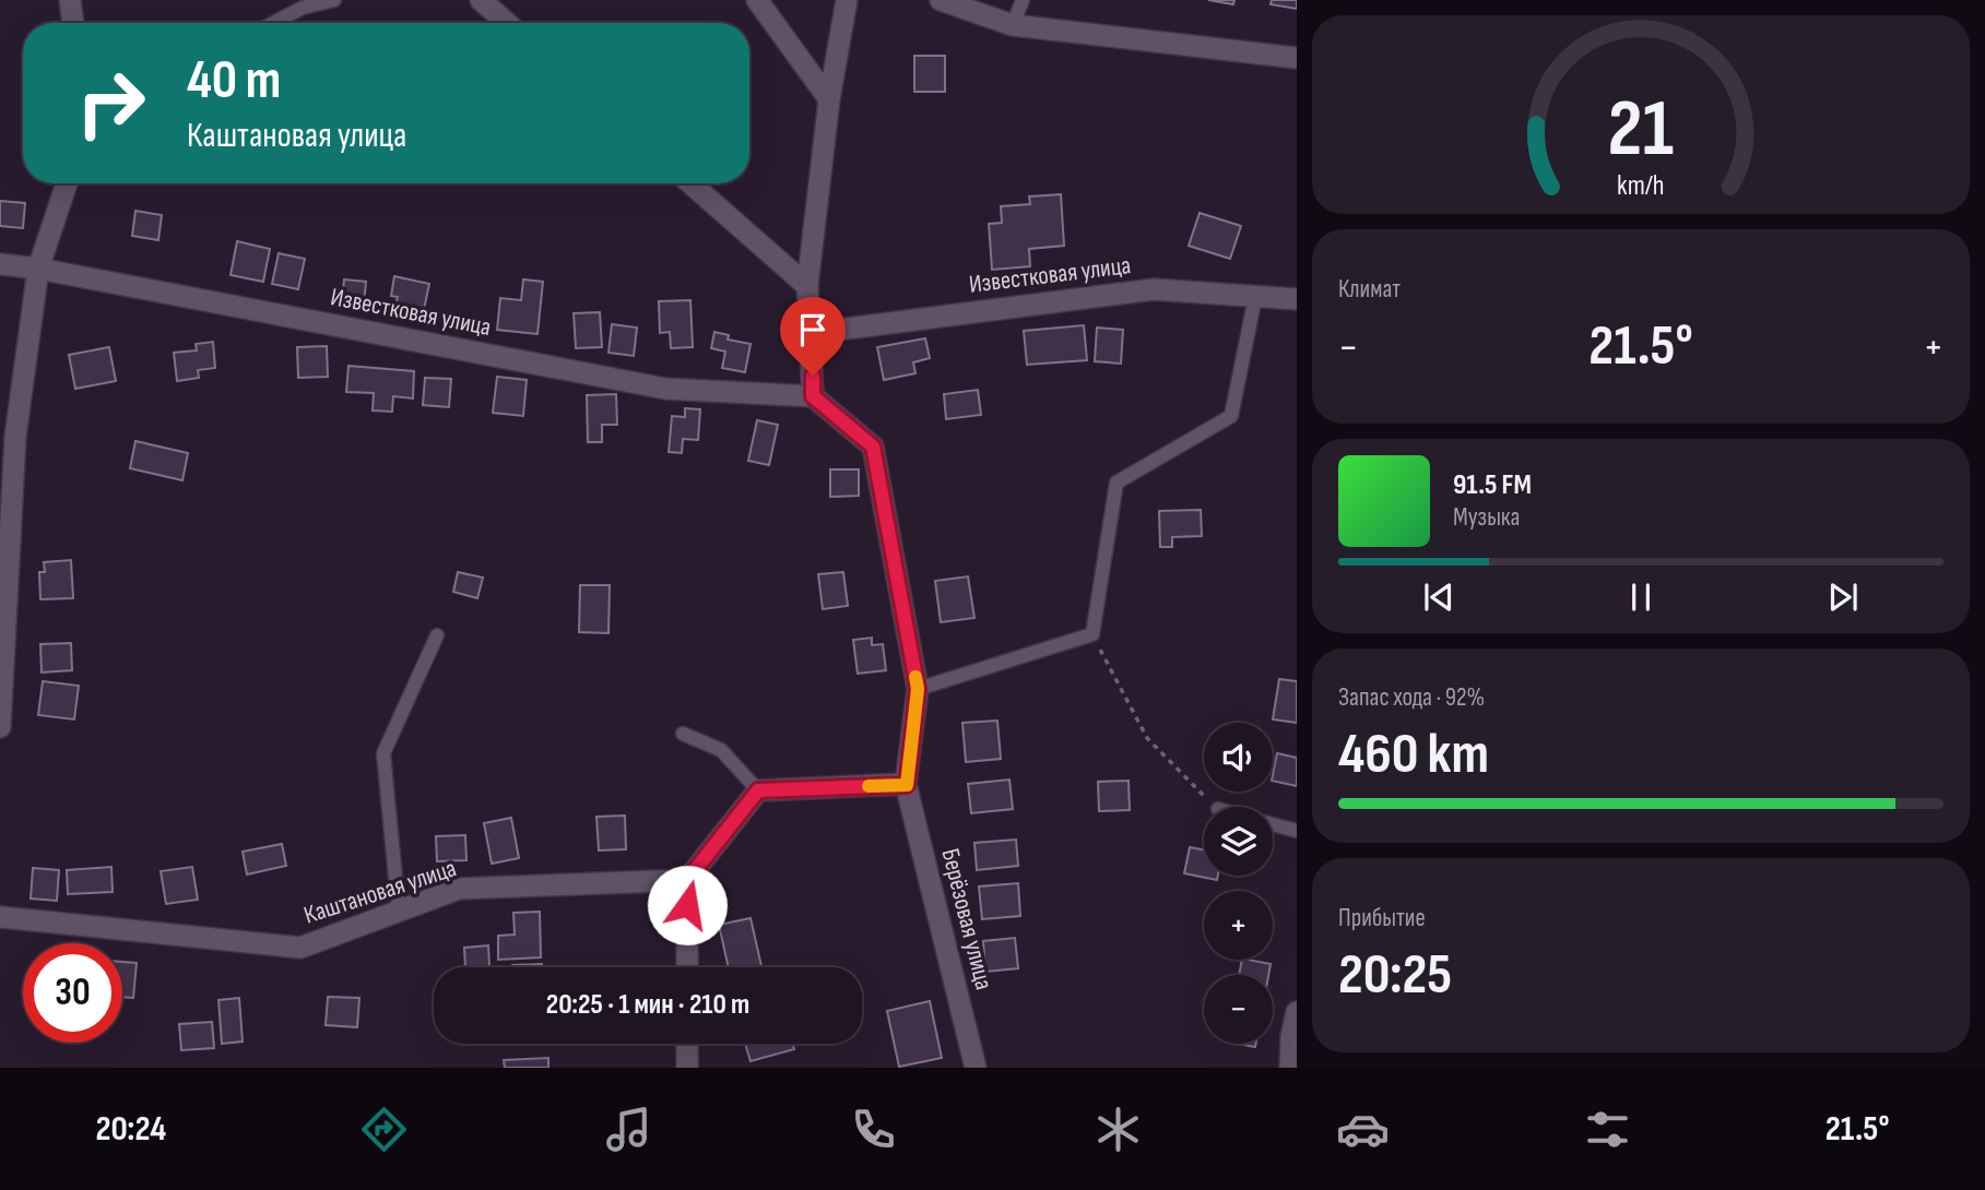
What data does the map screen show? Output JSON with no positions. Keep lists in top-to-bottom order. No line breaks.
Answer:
{"streets":{"street":["Известковая улица","Каштановая улица","Берёзовая улица"]},"crossings":[["Известковая улица","Берёзовая улица"]],"page":{"turn":["40 m","Каштановая улица"],"tile":["Климат",["Запас хода · 92%","460 km"],["Прибытие","20:25"]],"heat":["−","21.5°","+"],"song":["91.5 FM","Музыка"],"map_buttons":["+","−"],"limit":"30","trip":"20:25 · 1 мин · 210 m","tabs":["20:24","21.5°"],"gauge":["21","km/h"]}}
